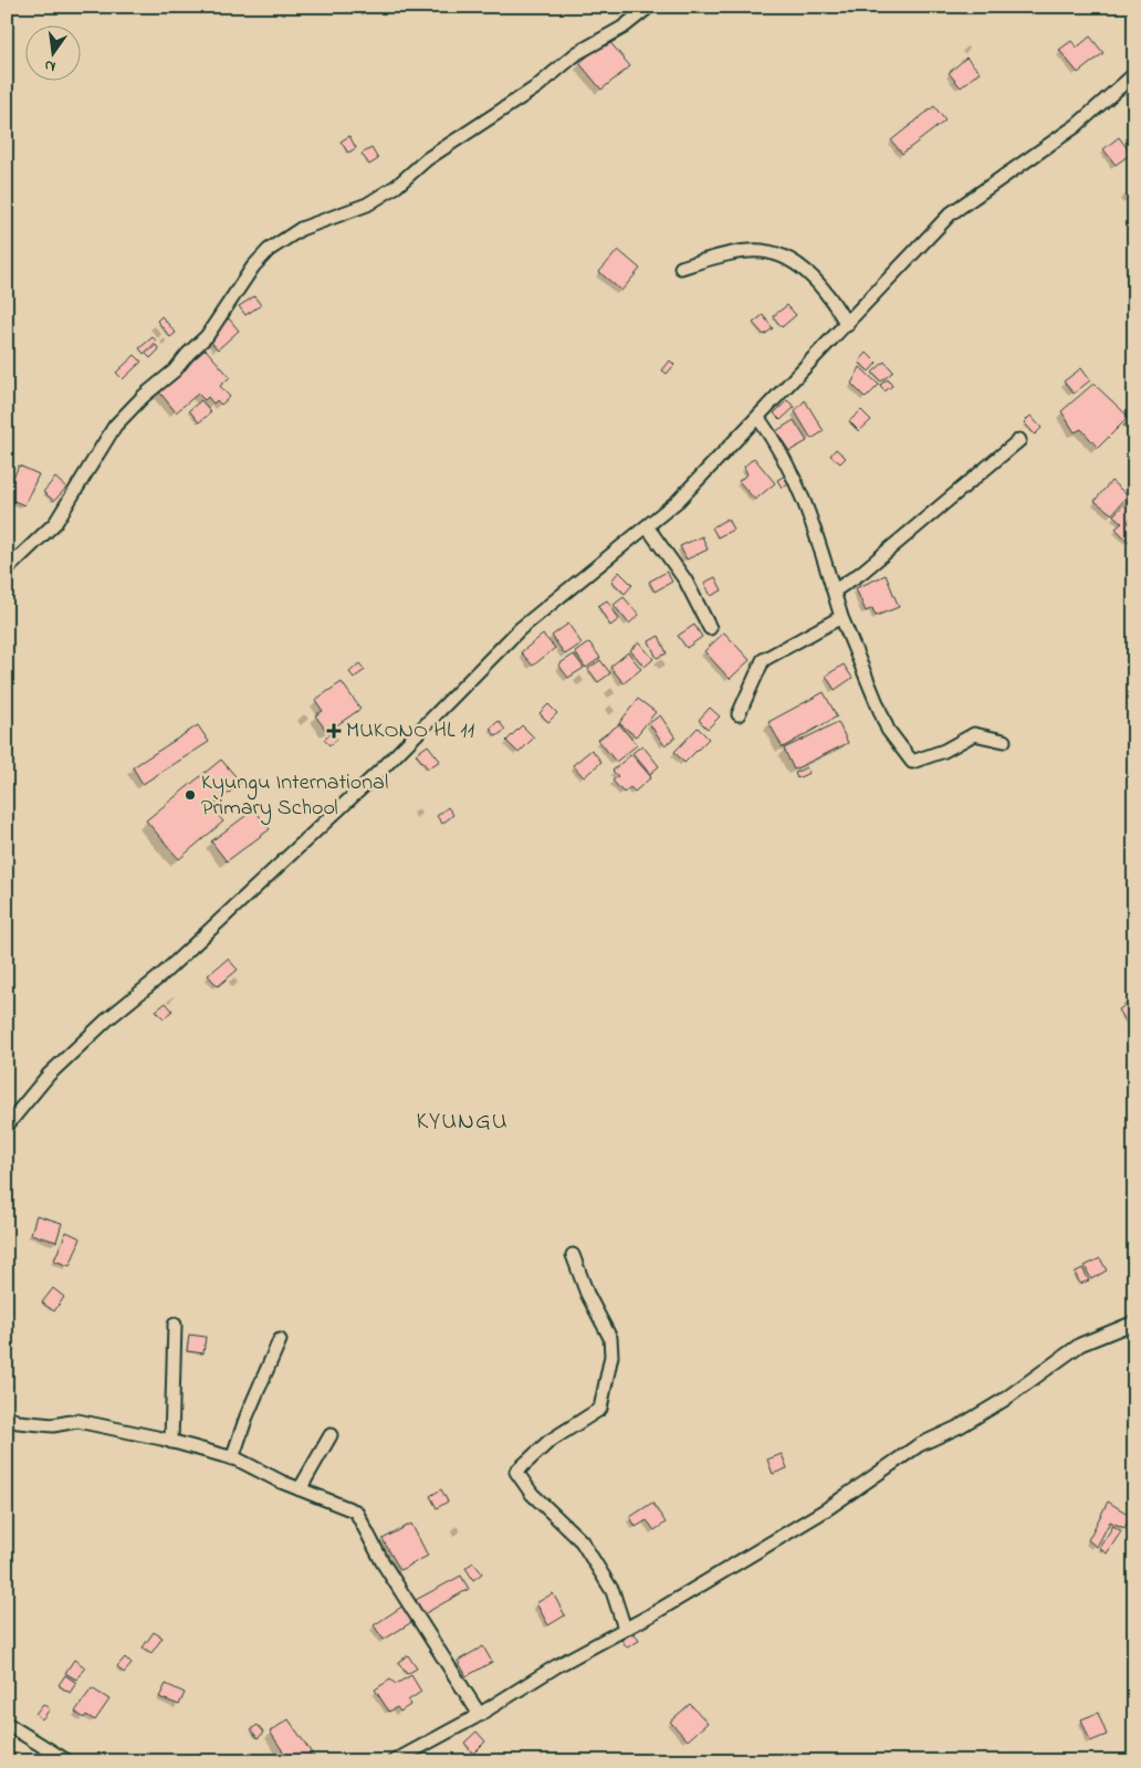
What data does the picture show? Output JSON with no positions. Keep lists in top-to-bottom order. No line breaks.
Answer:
{"districts":["KYUNGU"],"places":{"health":["MUKONO HL 11"],"other":["Kyungu International Primary School"]},"north":"bottom"}
